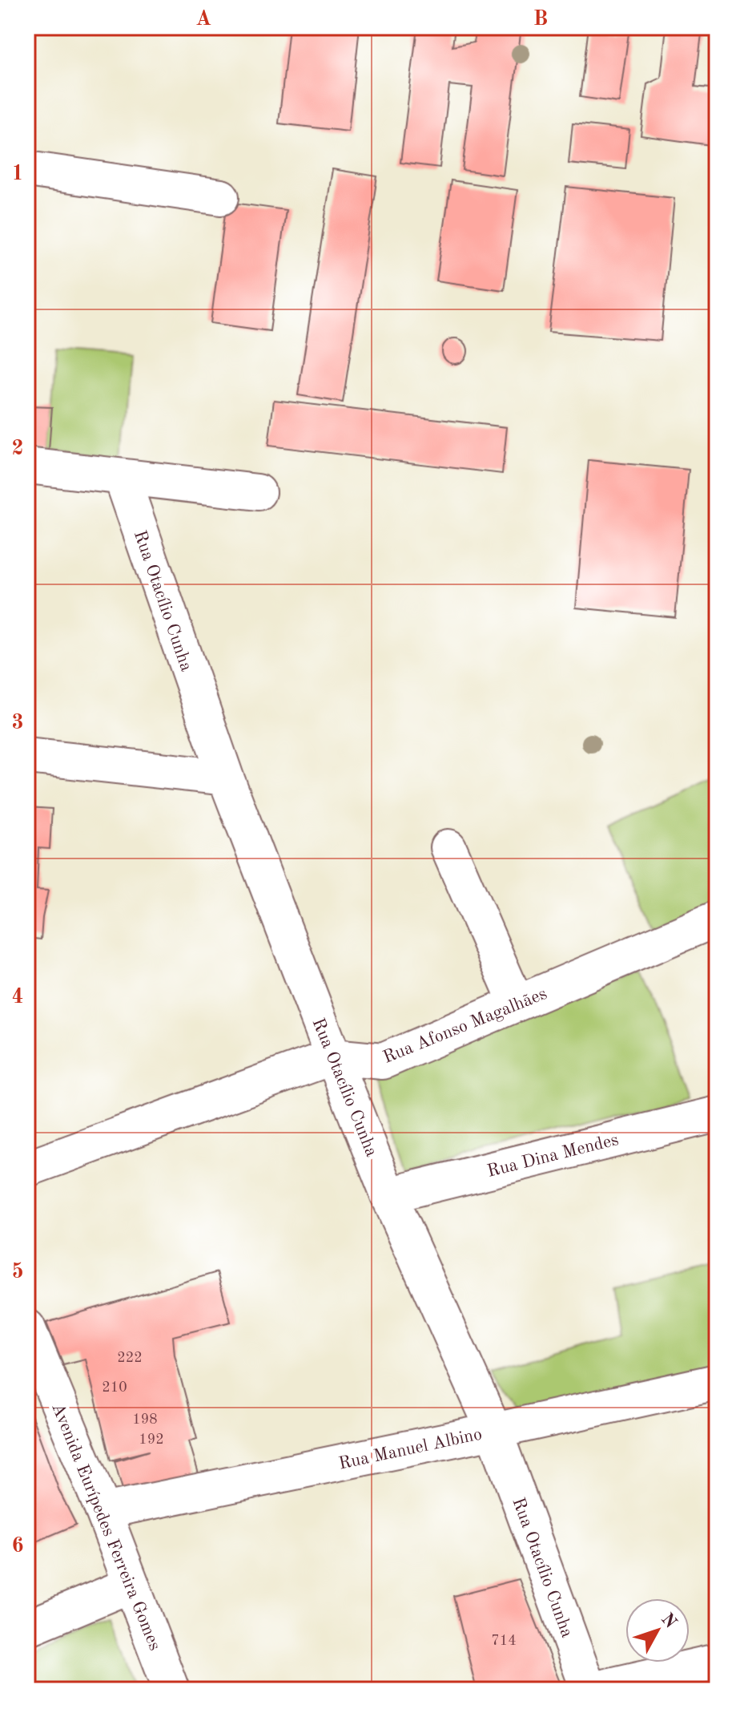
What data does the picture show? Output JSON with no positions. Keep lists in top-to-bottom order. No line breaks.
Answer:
{"streets":{"street":["Rua Otacílio Cunha","Rua Afonso Magalhães","Rua Dina Mendes","Rua Manuel Albino","Avenida Eurípedes Ferreira Gomes"]},"crossings":[["Rua Otacílio Cunha","Rua Afonso Magalhães"],["Rua Otacílio Cunha","Rua Dina Mendes"],["Rua Otacílio Cunha","Rua Manuel Albino"],["Rua Manuel Albino","Avenida Eurípedes Ferreira Gomes"]],"house_numbers":["222","210","198","192","714"],"north":"top right","grid":{"columns":["A","B"],"rows":["1","2","3","4","5","6"]}}
